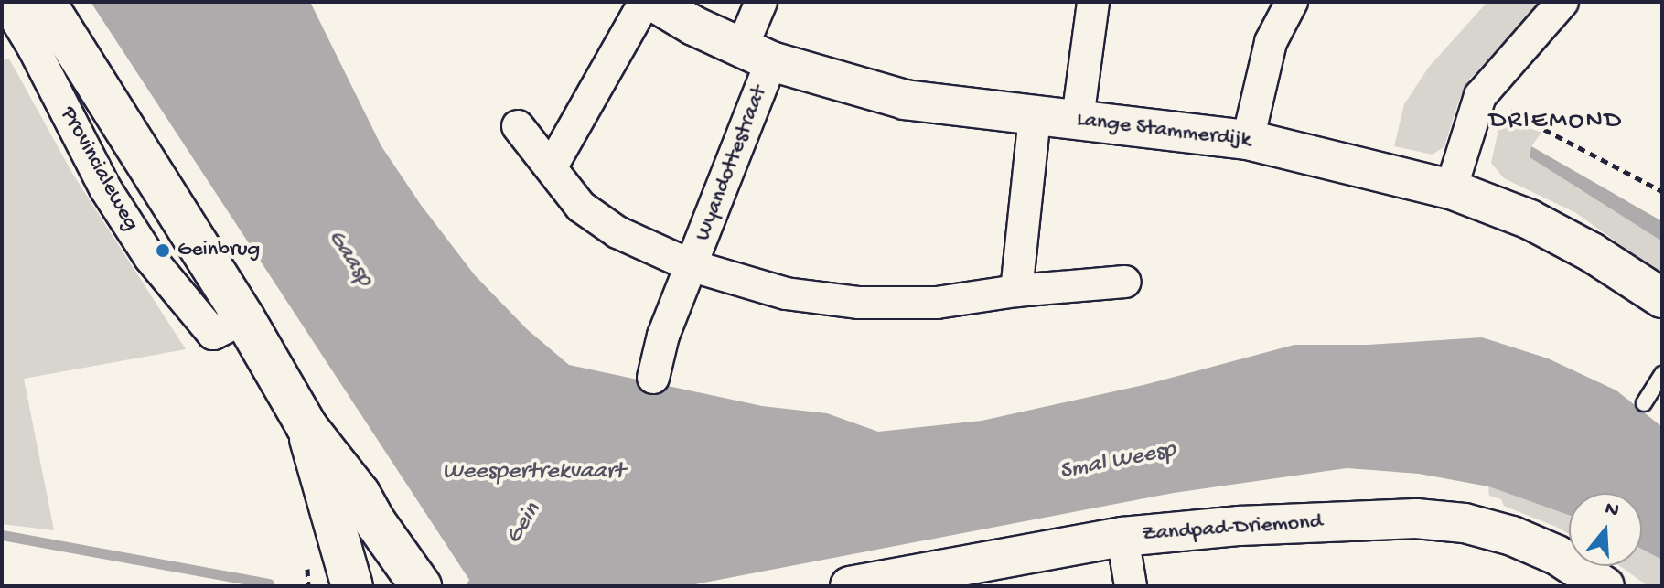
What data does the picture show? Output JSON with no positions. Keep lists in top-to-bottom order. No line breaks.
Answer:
{"streets":{"main road":["Provincialeweg"],"street":["Lange Stammerdijk","Wyandottestraat","Zandpad-Driemond"]},"crossings":[["Lange Stammerdijk","Wyandottestraat"]],"districts":["DRIEMOND"],"water":["Gaasp","Smal Weesp","Weespertrekvaart","Gein"],"places":["Geinbrug"],"north":"top"}
